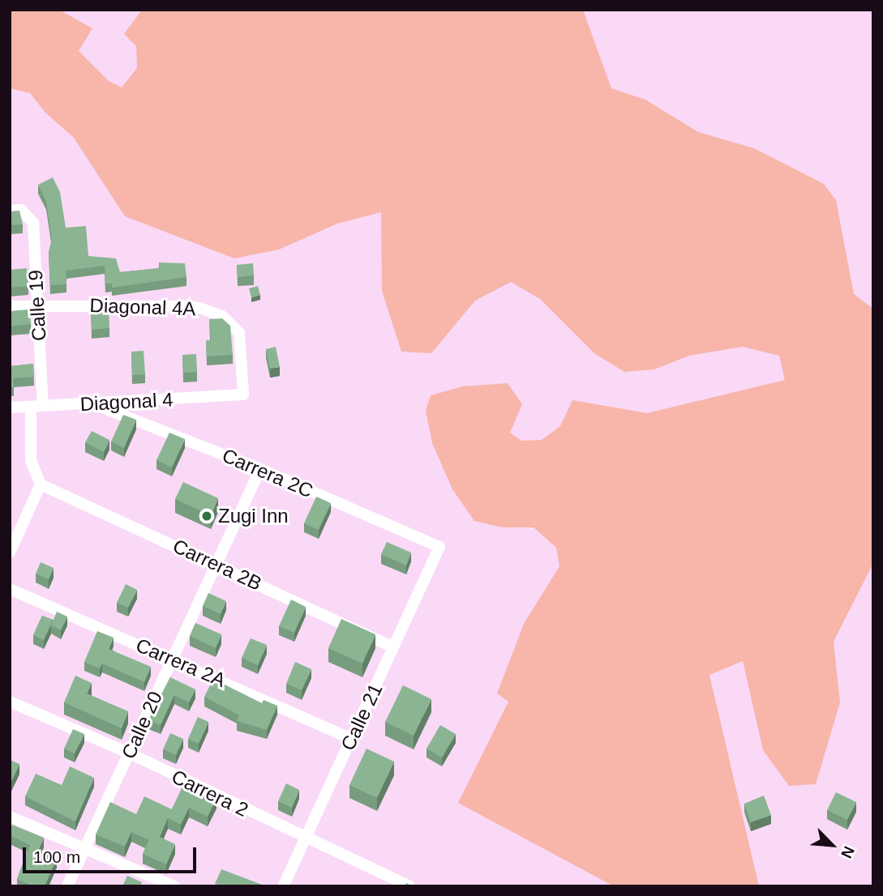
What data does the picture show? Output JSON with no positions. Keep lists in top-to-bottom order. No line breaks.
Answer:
{"streets":{"street":["Calle 19","Diagonal 4A","Diagonal 4","Carrera 2C","Carrera 2B","Carrera 2A","Calle 21","Calle 20","Carrera 2"]},"crossings":[["Calle 19","Diagonal 4A"],["Calle 19","Diagonal 4"],["Calle 19","Carrera 2B"],["Diagonal 4A","Diagonal 4"],["Diagonal 4","Carrera 2C"],["Carrera 2C","Calle 21"],["Carrera 2C","Calle 20"],["Carrera 2B","Calle 21"],["Carrera 2B","Calle 20"],["Carrera 2A","Calle 21"],["Carrera 2A","Calle 20"],["Calle 21","Carrera 2"],["Calle 20","Carrera 2"]],"places":["Zugi Inn"],"scale_bar":"100 m","north":"bottom right"}
